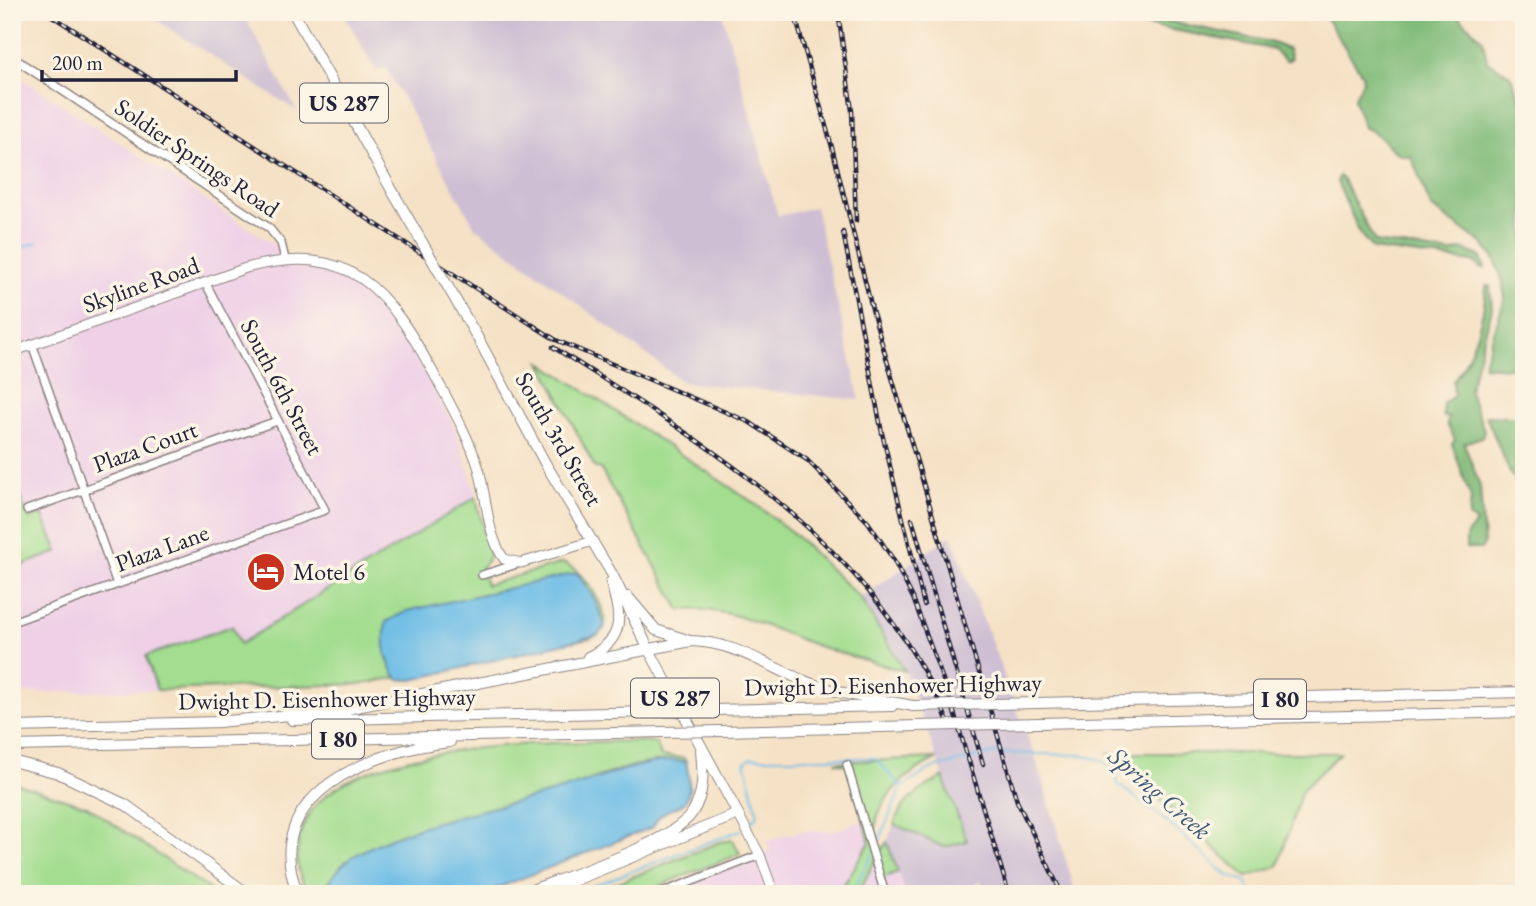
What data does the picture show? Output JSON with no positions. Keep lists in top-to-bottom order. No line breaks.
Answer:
{"streets":{"highway":["US 287","South 3rd Street","Dwight D. Eisenhower Highway","I 80"],"main road":["Skyline Road"],"street":["Soldier Springs Road","South 6th Street","Plaza Court","Plaza Lane"]},"crossings":[["Soldier Springs Road","Skyline Road"],["Skyline Road","South 6th Street"],["South 6th Street","Plaza Court"],["South 6th Street","Plaza Lane"]],"water":["Spring Creek"],"places":{"hotel":["Motel 6"]},"scale_bar":"200 m"}
